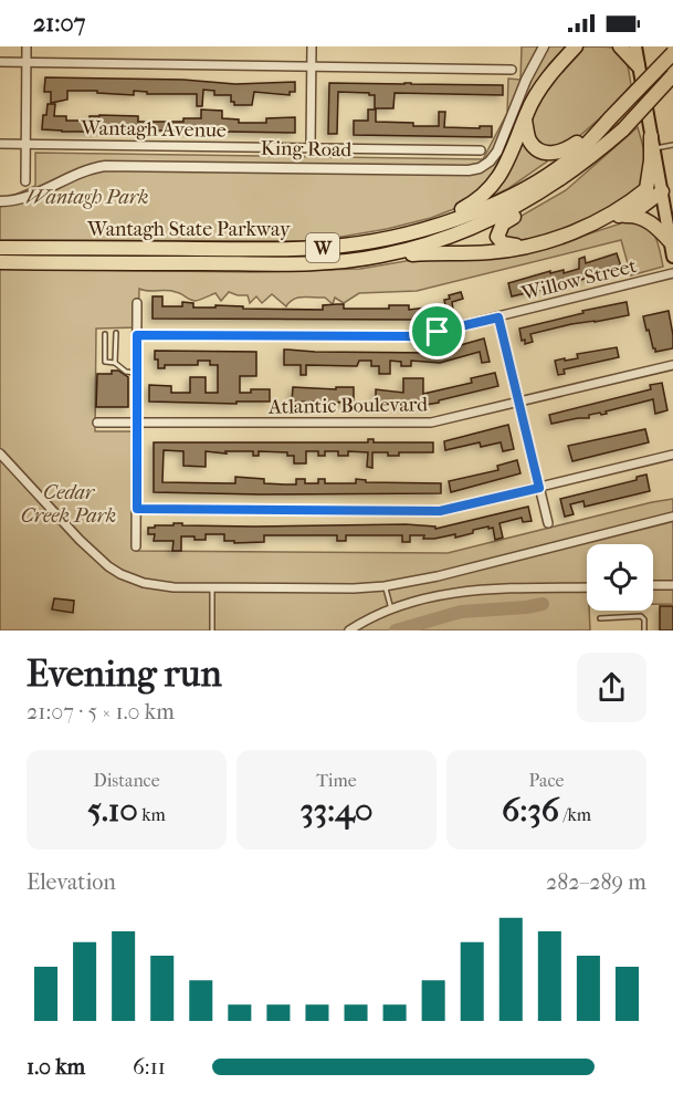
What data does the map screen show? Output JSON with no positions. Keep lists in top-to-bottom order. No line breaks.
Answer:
{"streets":{"highway":["Wantagh State Parkway","W"],"street":["Wantagh Avenue","King Road","Willow Street","Atlantic Boulevard"]},"parks":["Wantagh Park","Cedar Creek Park"],"page":{"status":"21:07","heading":["Evening run","21:07 · 5 × 1.0 km"],"stats":[["Distance","5.10 km"],["Time","33:40"],["Pace","6:36 /km"]],"chart":["Elevation","282–289 m"],"list":[{"name":"1.0 km","note":"6:11"}]}}
